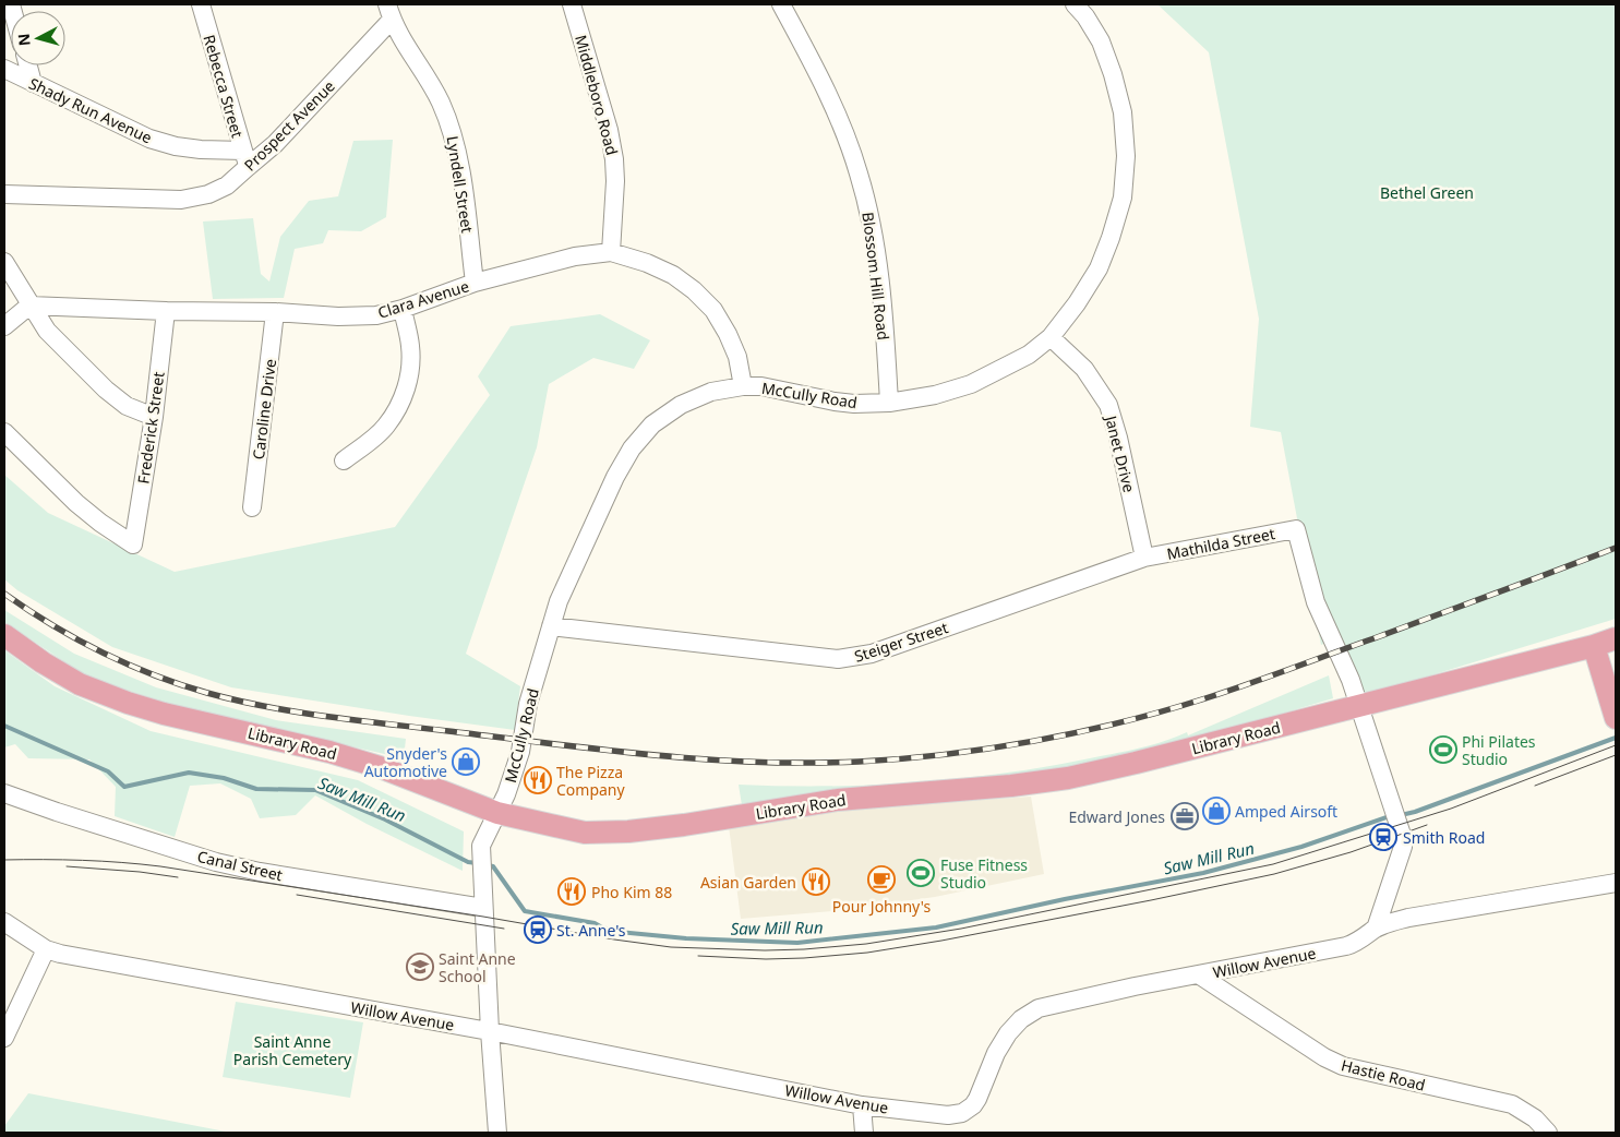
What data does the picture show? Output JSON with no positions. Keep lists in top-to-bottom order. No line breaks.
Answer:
{"streets":{"main road":["Library Road"],"street":["Rebecca Street","Middleboro Road","Shady Run Avenue","Prospect Avenue","Lyndell Street","Blossom Hill Road","Clara Avenue","McCully Road","Caroline Drive","Frederick Street","Janet Drive","Mathilda Street","Steiger Street","Canal Street","Willow Avenue","Hastie Road"]},"crossings":[["Rebecca Street","Shady Run Avenue"],["Rebecca Street","Prospect Avenue"],["Middleboro Road","Clara Avenue"],["Shady Run Avenue","Prospect Avenue"],["Prospect Avenue","Lyndell Street"],["Lyndell Street","Clara Avenue"],["Blossom Hill Road","McCully Road"],["Clara Avenue","McCully Road"],["Clara Avenue","Caroline Drive"],["Clara Avenue","Frederick Street"],["McCully Road","Janet Drive"],["McCully Road","Steiger Street"],["McCully Road","Library Road"],["McCully Road","Canal Street"],["Janet Drive","Mathilda Street"],["Janet Drive","Steiger Street"],["Mathilda Street","Steiger Street"],["Mathilda Street","Library Road"],["Willow Avenue","Hastie Road"]],"water":["Saw Mill Run"],"parks":["Bethel Green","Saint Anne Parish Cemetery"],"places":{"sports":["Phi Pilates Studio","Fuse Fitness Studio"],"shop":["Snyder's Automotive","Amped Airsoft"],"restaurant":["The Pizza Company","Asian Garden","Pho Kim 88"],"office":["Edward Jones"],"station":["Smith Road","St. Anne's"],"cafe":["Pour Johnny's"],"school or university":["Saint Anne School"]},"north":"left"}
